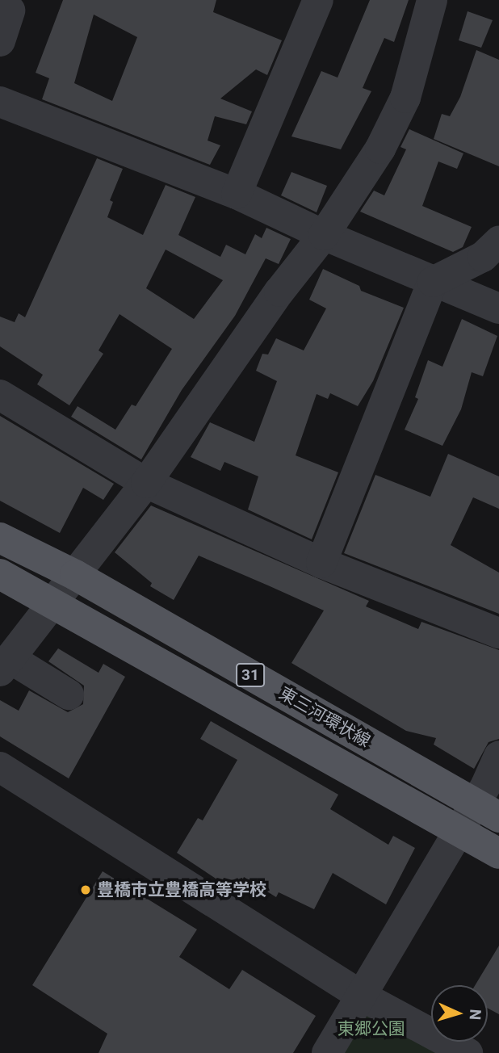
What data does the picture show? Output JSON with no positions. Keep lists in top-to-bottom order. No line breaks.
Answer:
{"streets":{"main road":["31","東三河環状線"]},"parks":["東郷公園"],"places":["豊橋市立豊橋高等学校"],"north":"right"}
